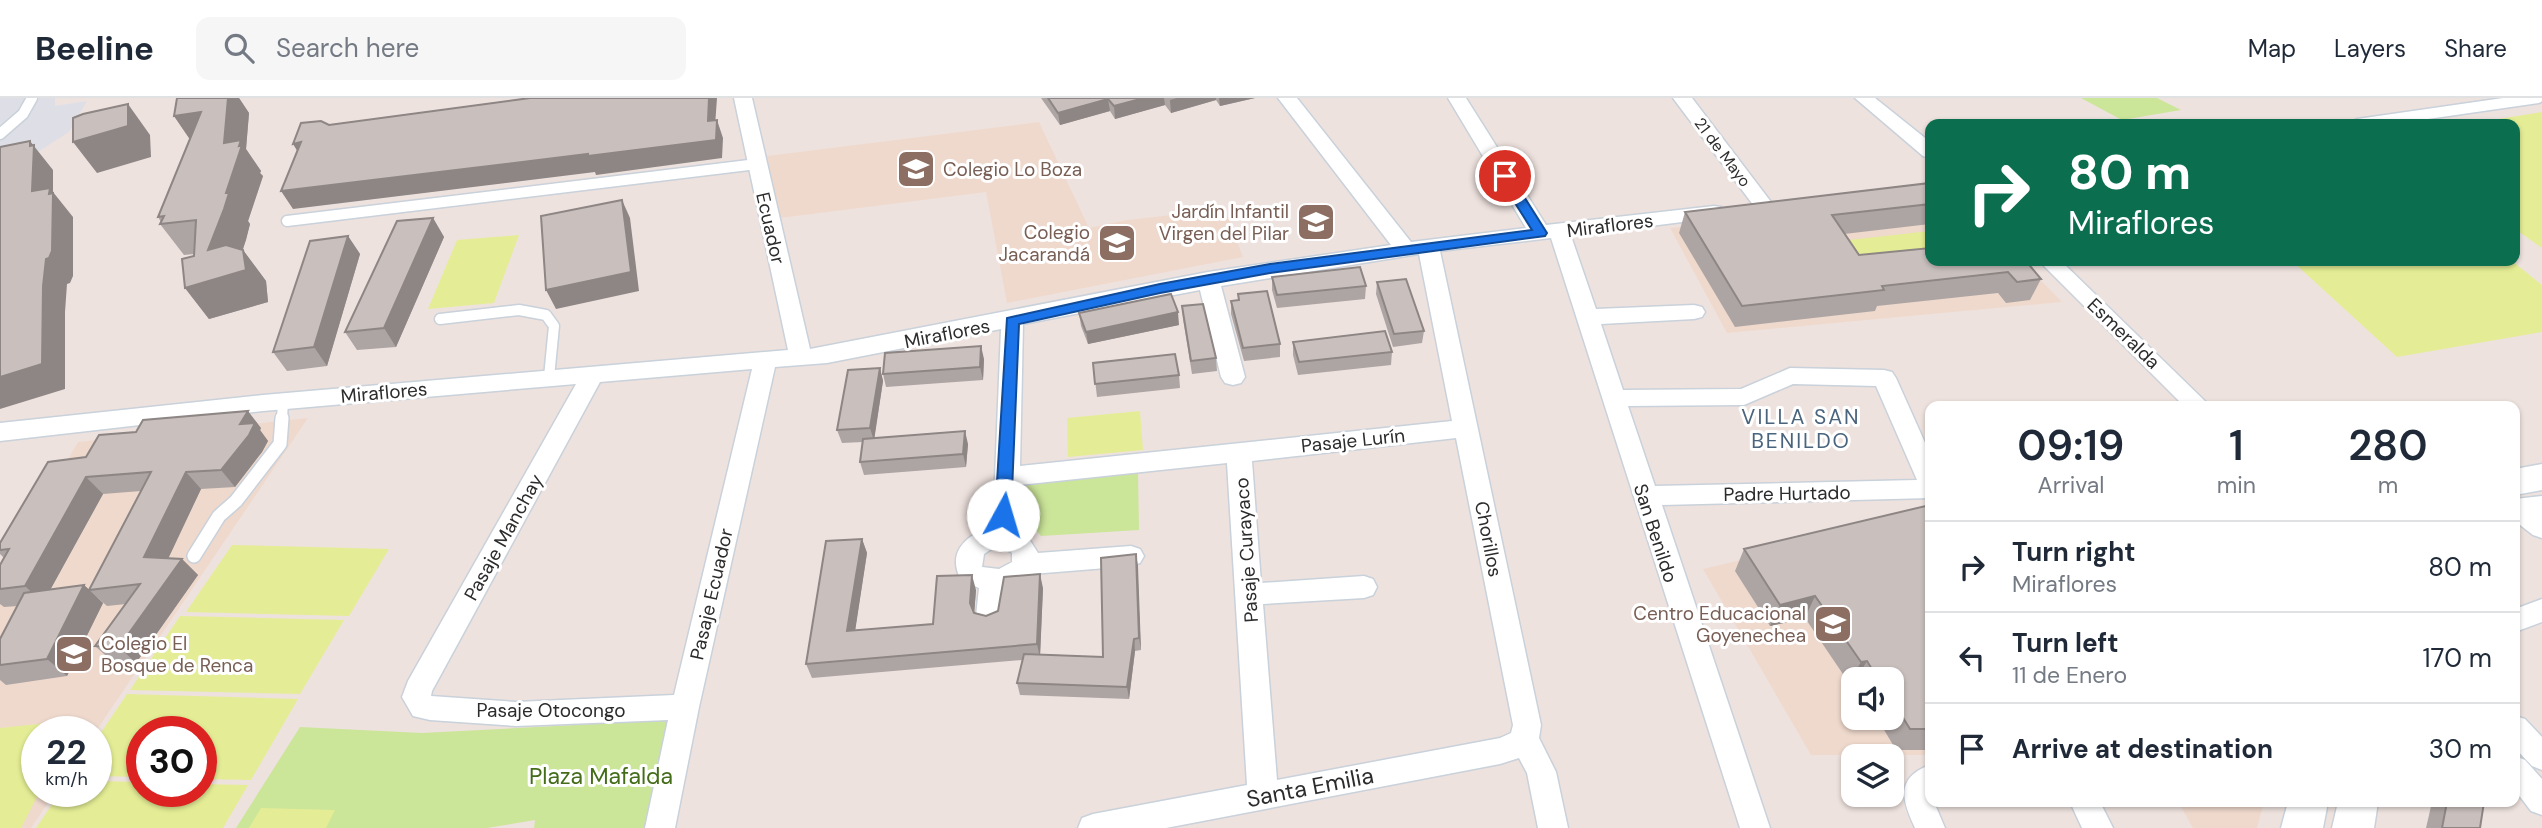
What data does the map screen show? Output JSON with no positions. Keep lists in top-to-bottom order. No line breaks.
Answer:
{"streets":{"street":["21 de Mayo","Miraflores","Ecuador","Esmeralda","Pasaje Lurín","Padre Hurtado","San Benildo","Pasaje Manchay","Chorillos","Pasaje Curayaco","Pasaje Ecuador","Pasaje Otocongo","Santa Emilia"]},"crossings":[["21 de Mayo","Miraflores"],["Miraflores","Ecuador"],["Miraflores","San Benildo"],["Miraflores","Pasaje Manchay"],["Miraflores","Chorillos"],["Miraflores","Pasaje Ecuador"],["Pasaje Lurín","Chorillos"],["Pasaje Lurín","Pasaje Curayaco"],["Padre Hurtado","San Benildo"],["Pasaje Manchay","Pasaje Otocongo"],["Chorillos","Santa Emilia"],["Pasaje Curayaco","Santa Emilia"],["Pasaje Ecuador","Pasaje Otocongo"]],"districts":["VILLA SAN BENILDO"],"parks":["Plaza Mafalda"],"places":{"school or university":["Colegio Lo Boza","Jardín Infantil Virgen del Pilar","Colegio Jacarandá","Centro Educacional Goyenechea","Colegio El Bosque de Renca"]},"page":{"header":"Beeline","search":"Search here","nav":["Map","Layers","Share"],"turn":["80 m","Miraflores"],"eta":["09:19","Arrival","1","min","280","m"],"list":[{"name":"Turn right","note":"Miraflores","value":"80 m"},{"name":"Turn left","note":"11 de Enero","value":"170 m"},{"name":"Arrive at destination","value":"30 m"}],"speed":"22 km/h","limit":"30"}}
